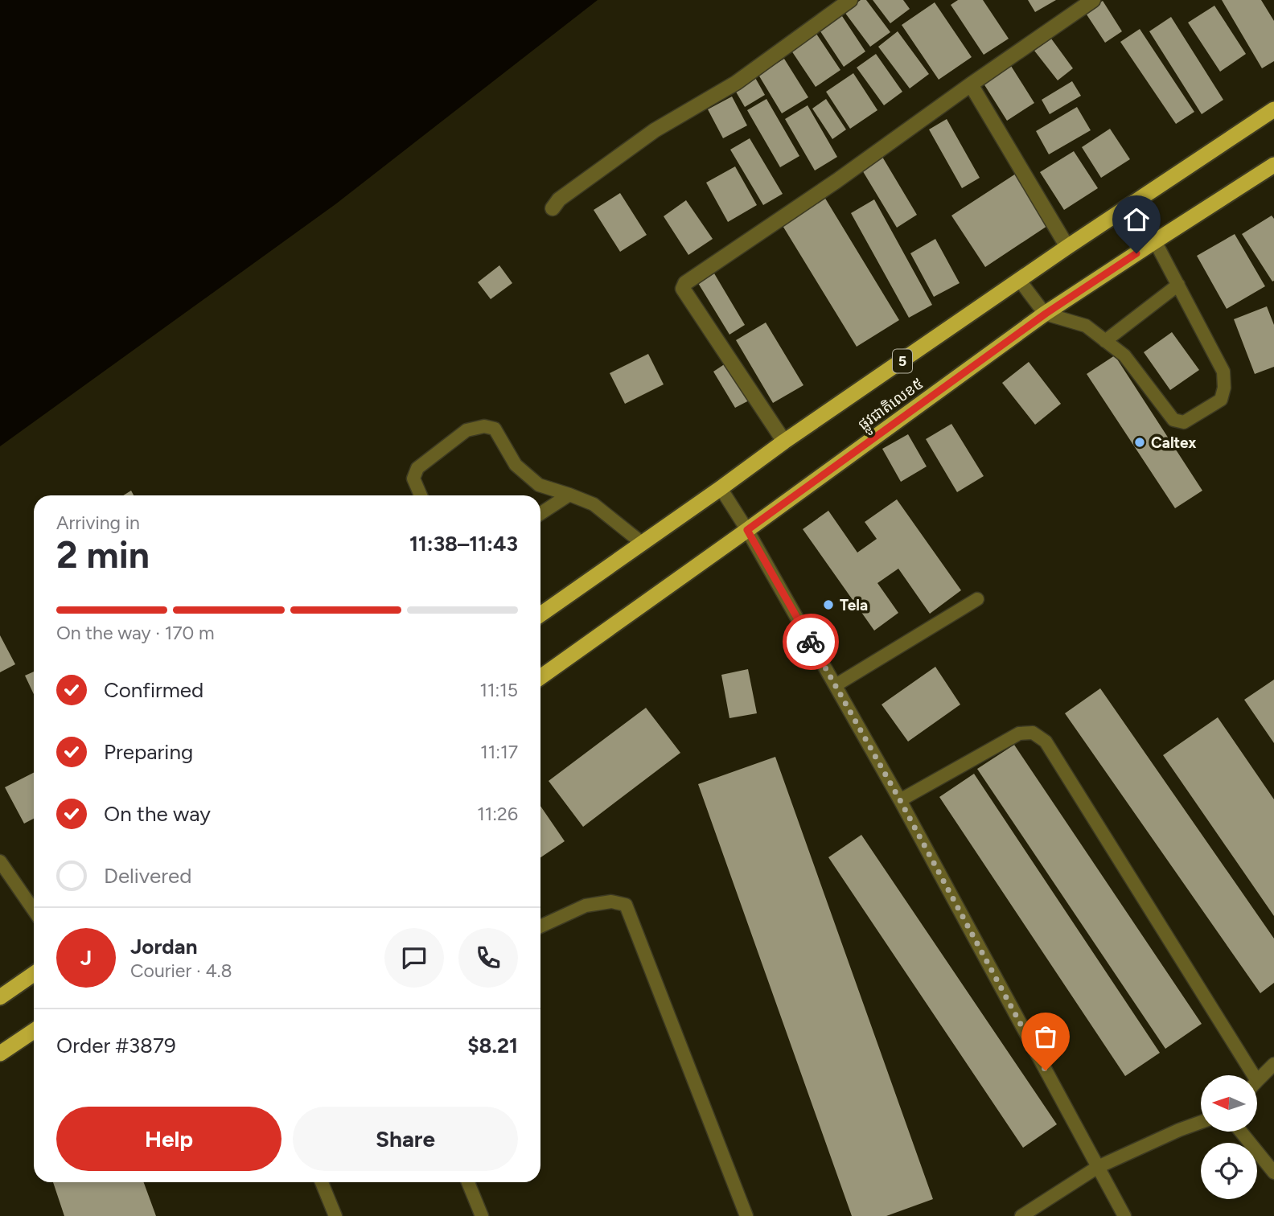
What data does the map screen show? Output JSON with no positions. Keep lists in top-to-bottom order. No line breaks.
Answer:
{"streets":{"highway":["5","ផ្លូវជាតិលេខ៥"]},"places":["Caltex","Tela"],"north":"left","page":{"heading":["2 min","Arriving in","11:38–11:43"],"panel":["Jordan","Courier · 4.8","Order #3879","$8.21"],"bar":"On the way · 170 m","list":[["Confirmed","11:15"],["Preparing","11:17"],["On the way","11:26"],"Delivered"],"round":"J","buttons":["Help","Share"]}}
